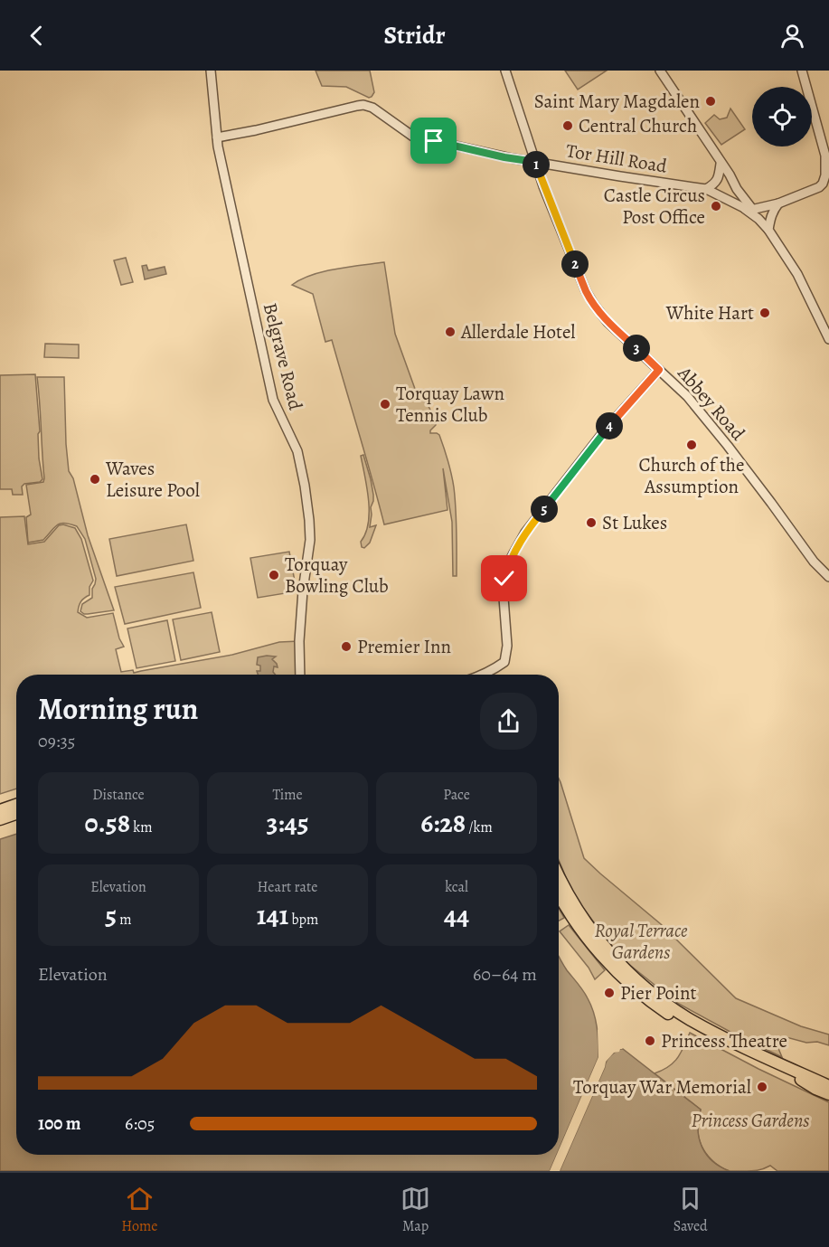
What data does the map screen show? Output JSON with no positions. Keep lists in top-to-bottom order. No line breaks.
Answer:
{"streets":{"street":["Tor Hill Road","Belgrave Road","Abbey Road"]},"crossings":[["Tor Hill Road","Belgrave Road"],["Tor Hill Road","Abbey Road"]],"parks":["Royal Terrace Gardens","Princess Gardens"],"places":["Saint Mary Magdalen","Central Church","Castle Circus Post Office","White Hart","Allerdale Hotel","Torquay Lawn Tennis Club","Church of the Assumption","Waves Leisure Pool","St Lukes","Torquay Bowling Club","Premier Inn","Pier Point","Princess Theatre","Torquay War Memorial"],"page":{"header":"Stridr","pins":["1","2","3","4","5"],"heading":["Morning run","09:35"],"stats":[["Distance","0.58 km"],["Time","3:45"],["Pace","6:28 /km"],["Elevation","5 m"],["Heart rate","141 bpm"],["kcal","44"]],"chart":["Elevation","60–64 m"],"list":[{"name":"100 m","note":"6:05"}],"tabs":["Home","Map","Saved"]}}
